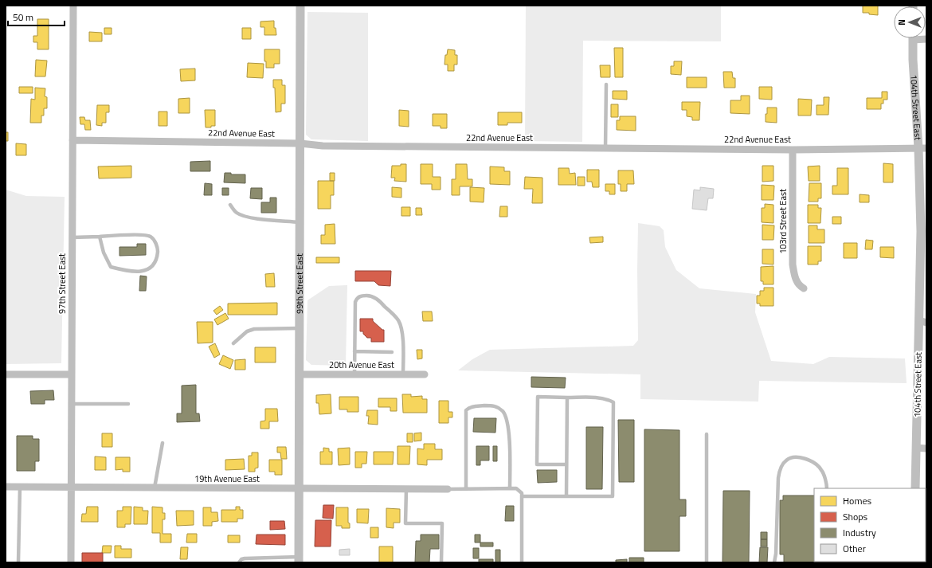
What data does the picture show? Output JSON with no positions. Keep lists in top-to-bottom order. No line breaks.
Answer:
{"streets":{"street":["104th Street East","22nd Avenue East","103rd Street East","97th Street East","99th Street East","20th Avenue East","19th Avenue East"]},"crossings":[["104th Street East","22nd Avenue East"],["22nd Avenue East","103rd Street East"],["22nd Avenue East","97th Street East"],["22nd Avenue East","99th Street East"],["97th Street East","19th Avenue East"],["99th Street East","20th Avenue East"],["99th Street East","19th Avenue East"]],"legend":["Homes","Shops","Industry","Other"],"scale_bar":"50 m","north":"left"}
